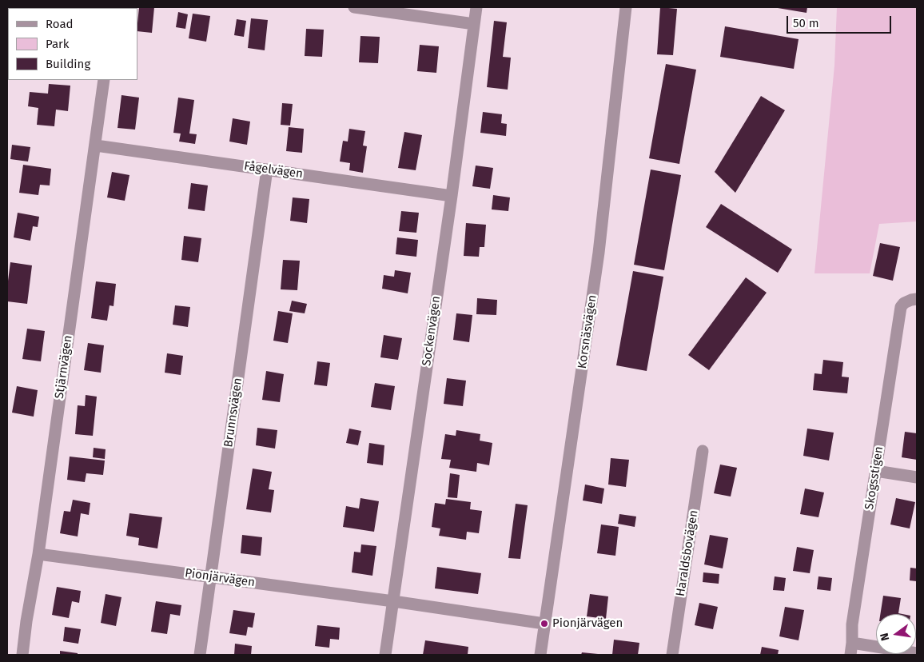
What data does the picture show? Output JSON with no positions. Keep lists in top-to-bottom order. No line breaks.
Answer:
{"streets":{"street":["Fågelvägen","Sockenvägen","Korsnäsvägen","Stjärnvägen","Brunnsvägen","Skogsstigen","Haraldsbovägen","Pionjärvägen"]},"crossings":[["Fågelvägen","Sockenvägen"],["Fågelvägen","Stjärnvägen"],["Fågelvägen","Brunnsvägen"],["Sockenvägen","Pionjärvägen"],["Korsnäsvägen","Pionjärvägen"],["Stjärnvägen","Pionjärvägen"],["Brunnsvägen","Pionjärvägen"]],"places":["Pionjärvägen"],"legend":["Road","Park","Building"],"scale_bar":"50 m","north":"left"}
